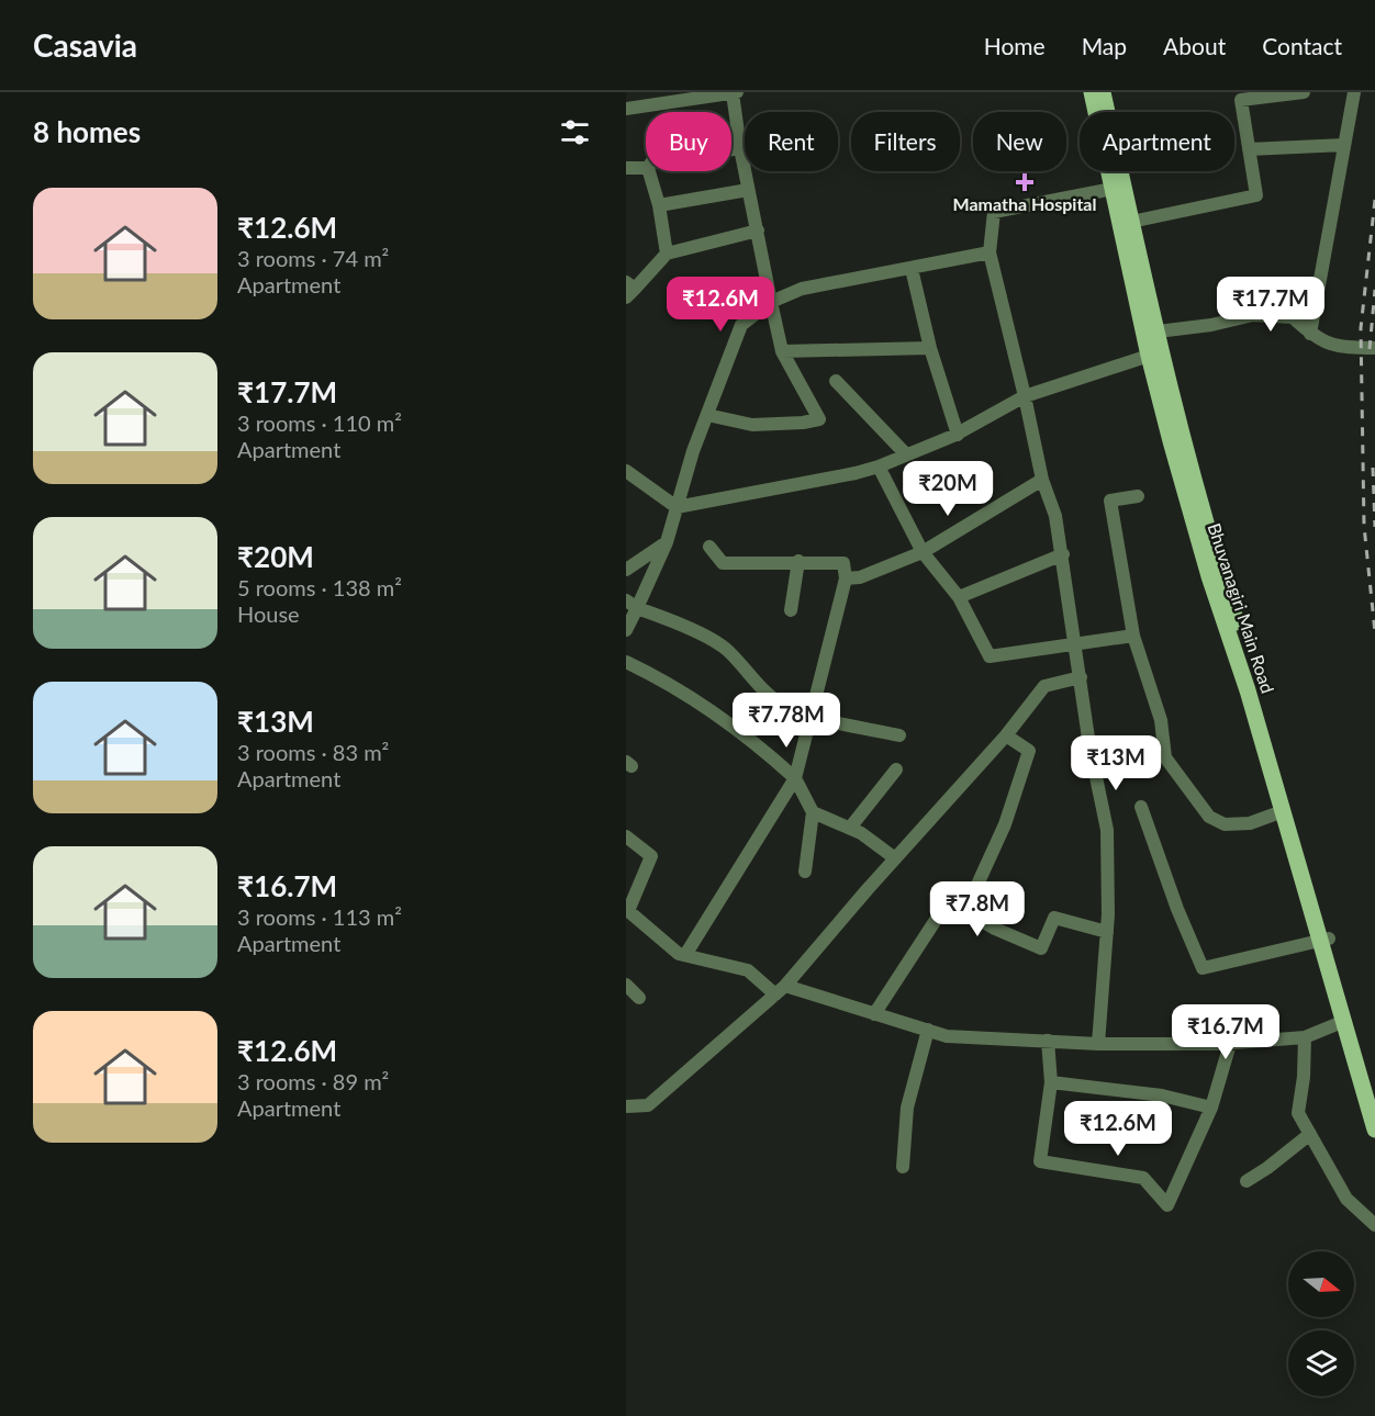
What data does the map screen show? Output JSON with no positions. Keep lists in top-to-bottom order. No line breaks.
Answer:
{"streets":{"main road":["Bhuvanagiri Main Road"]},"places":{"health":["Mamatha Hospital"]},"north":"right","page":{"header":"Casavia","nav":["Home","Map","About","Contact"],"heading":"8 homes","chip":["Buy","Rent","Filters","New","Apartment"],"list":[{"name":"₹12.6M","note":"3 rooms · 74 m² · Apartment"},{"name":"₹17.7M","note":"3 rooms · 110 m² · Apartment"},{"name":"₹20M","note":"5 rooms · 138 m² · House"},{"name":"₹13M","note":"3 rooms · 83 m² · Apartment"},{"name":"₹16.7M","note":"3 rooms · 113 m² · Apartment"},{"name":"₹12.6M","note":"3 rooms · 89 m² · Apartment"}],"price":["₹12.6M","₹17.7M","₹20M","₹7.78M","₹13M","₹7.8M","₹16.7M","₹12.6M"]}}
